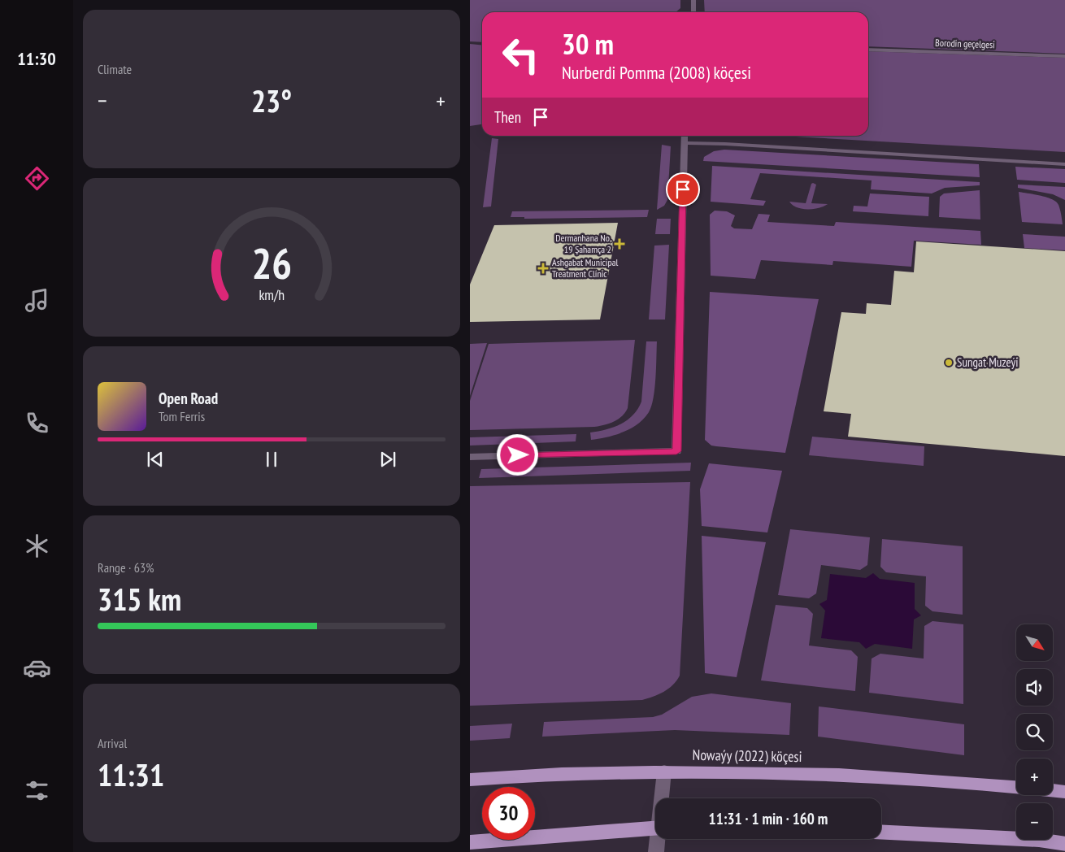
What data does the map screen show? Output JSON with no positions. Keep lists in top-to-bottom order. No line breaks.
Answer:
{"streets":{"main road":["Nowaýy (2022) köçesi"],"street":["Borodin geçelgesi"]},"places":{"health":["Dermanhana No. 19 Şahamça 2","Ashgabat Municipal Treatment Clinic"],"other":["Sungat Muzeýi"]},"north":"bottom right","page":{"tabs":"11:30","tile":["Climate",["Range · 63%","315 km"],["Arrival","11:31"]],"turn":["30 m","Nurberdi Pomma (2008) köçesi"],"heat":["−","23°","+"],"then":"Then","song":["Open Road","Tom Ferris"],"map_buttons":["+","−"],"limit":"30","trip":"11:31 · 1 min · 160 m","gauge":["26","km/h"]}}
